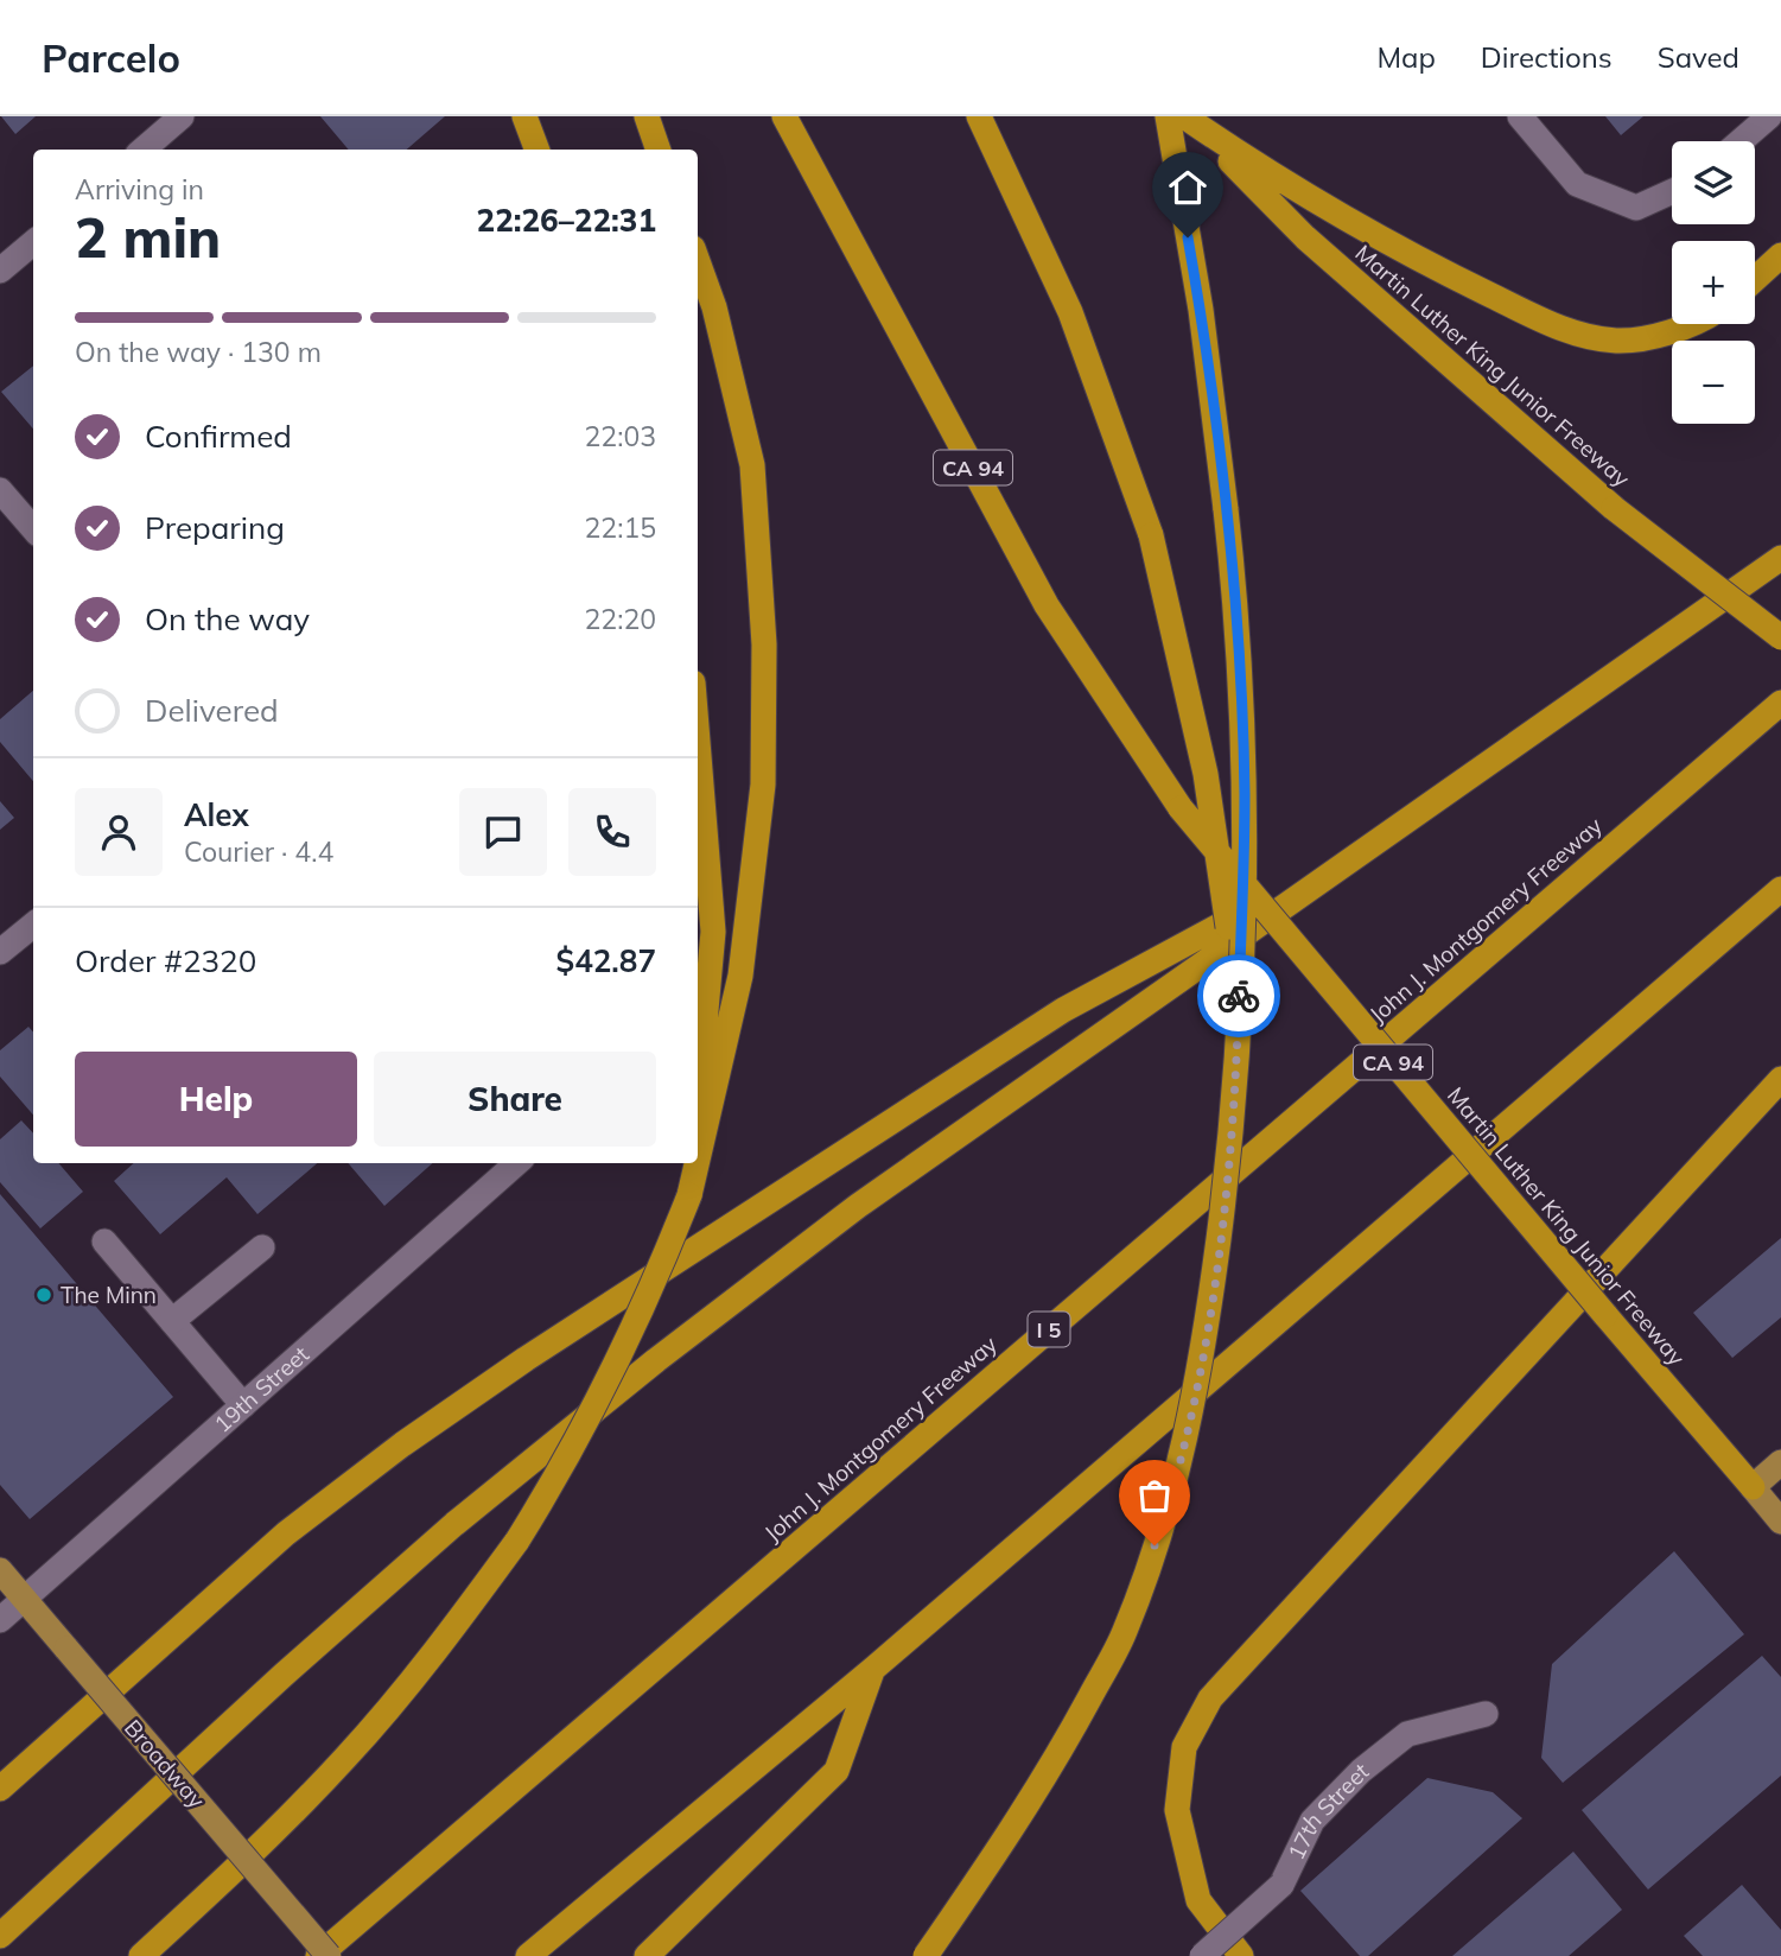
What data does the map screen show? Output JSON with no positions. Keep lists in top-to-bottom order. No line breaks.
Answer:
{"streets":{"highway":["Martin Luther King Junior Freeway","CA 94","John J. Montgomery Freeway","I 5"],"main road":["Broadway"],"street":["19th Street","17th Street"]},"crossings":[["19th Street","Broadway"]],"places":["The Minn"],"page":{"header":"Parcelo","nav":["Map","Directions","Saved"],"map_buttons":["+","−"],"heading":["2 min","Arriving in","22:26–22:31"],"panel":["Alex","Courier · 4.4","Order #2320","$42.87"],"bar":"On the way · 130 m","list":[["Confirmed","22:03"],["Preparing","22:15"],["On the way","22:20"],"Delivered"],"buttons":["Help","Share"]}}
